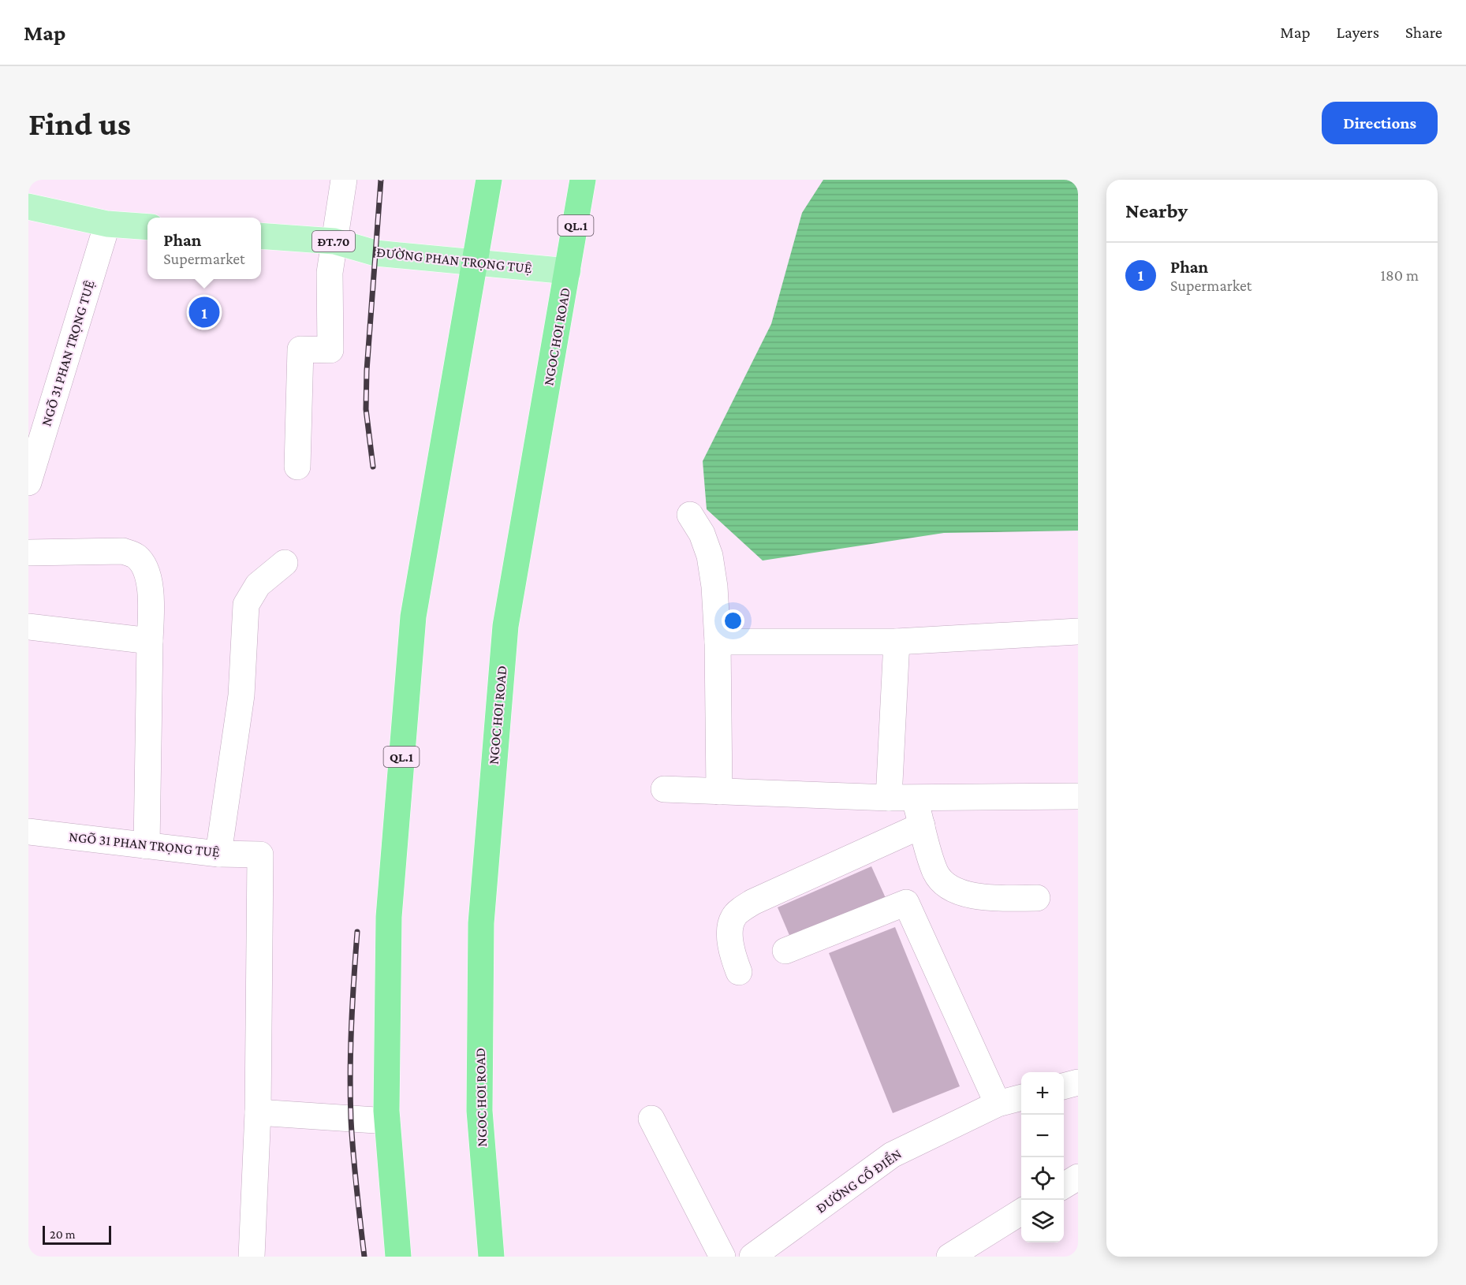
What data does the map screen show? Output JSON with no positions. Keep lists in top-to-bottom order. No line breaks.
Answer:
{"streets":{"highway":["QL.1","NGOC HOI ROAD"],"main road":["ĐT.70","ĐƯỜNG PHAN TRỌNG TUỆ"],"street":["NGÕ 31 PHAN TRỌNG TUỆ","ĐƯỜNG CỔ ĐIỂN"]},"crossings":[["QL.1","ĐƯỜNG PHAN TRỌNG TUỆ"],["ĐƯỜNG PHAN TRỌNG TUỆ","NGOC HOI ROAD"]],"scale_bar":"20 m","page":{"header":"Map","nav":["Map","Layers","Share"],"buttons":"Directions","title":"Find us","heading":"Nearby","popup":["Phan","Supermarket"],"list":[{"mark":"1","name":"Phan","note":"Supermarket","value":"180 m"}],"pins":"1","map_buttons":["+","−"],"scale":"20 m"}}
